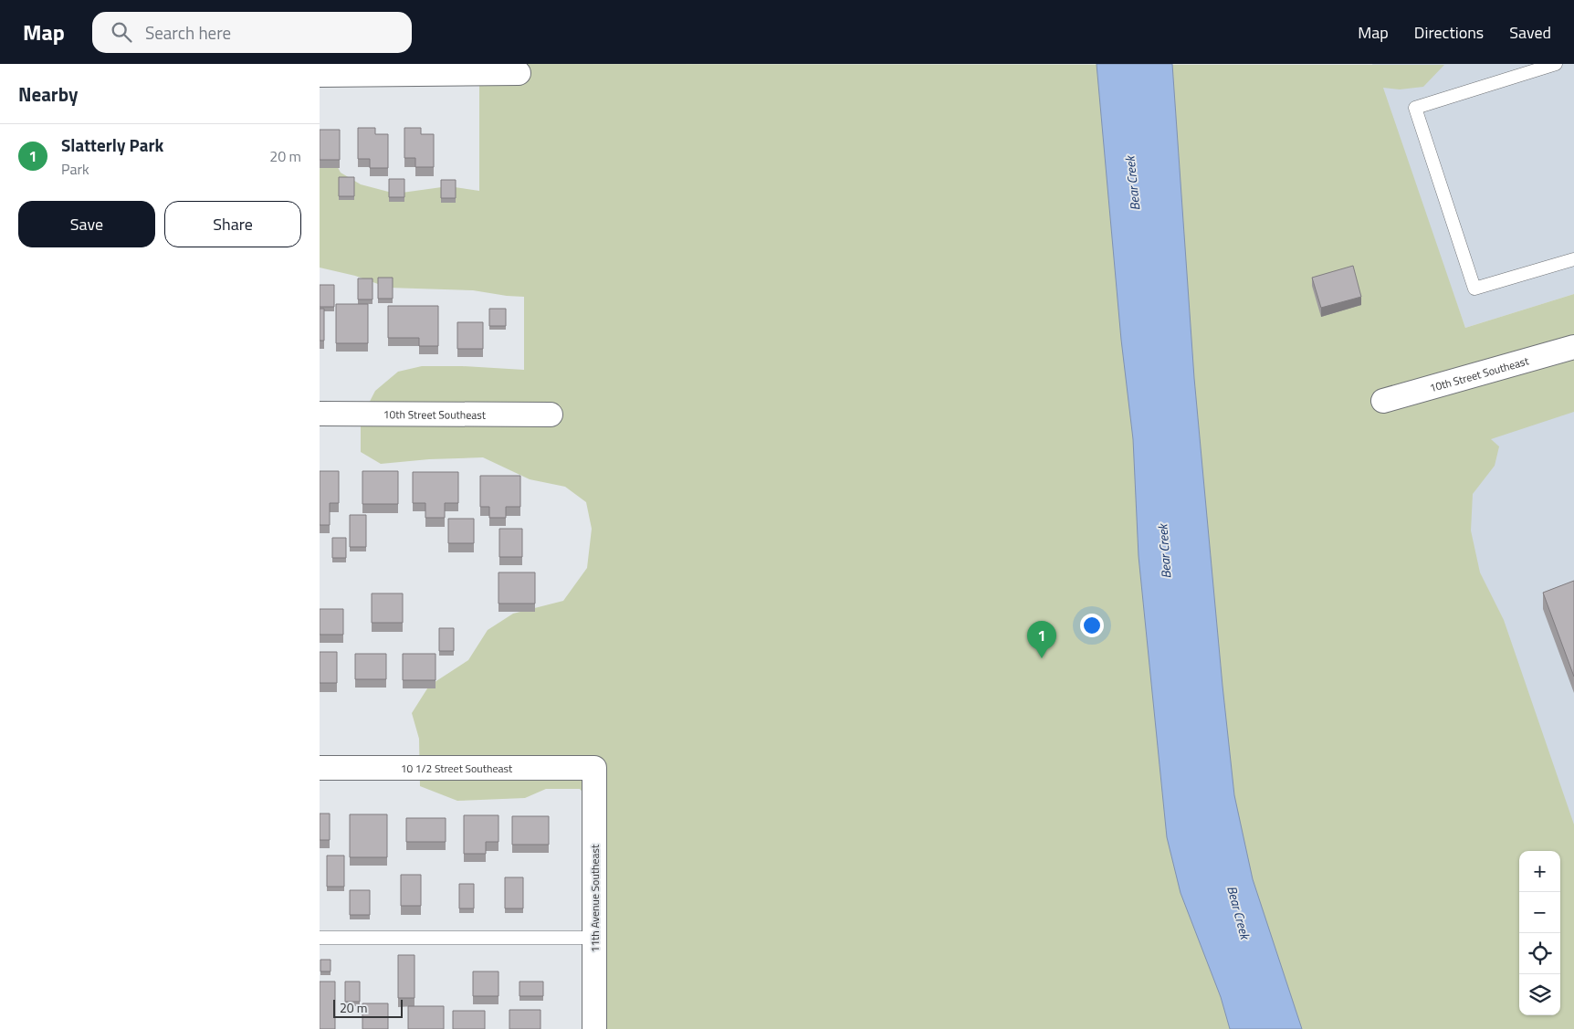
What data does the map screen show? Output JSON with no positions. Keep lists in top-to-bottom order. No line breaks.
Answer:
{"streets":{"street":["10th Street Southeast","10 1/2 Street Southeast","11th Avenue Southeast"]},"crossings":[["10 1/2 Street Southeast","11th Avenue Southeast"]],"water":["Bear Creek"],"scale_bar":"20 m","page":{"header":"Map","search":"Search here","nav":["Map","Directions","Saved"],"heading":"Nearby","list":[{"mark":"1","name":"Slatterly Park","note":"Park","value":"20 m"}],"buttons":["Save","Share"],"pins":"1","map_buttons":["+","−"],"scale":"20 m"}}
